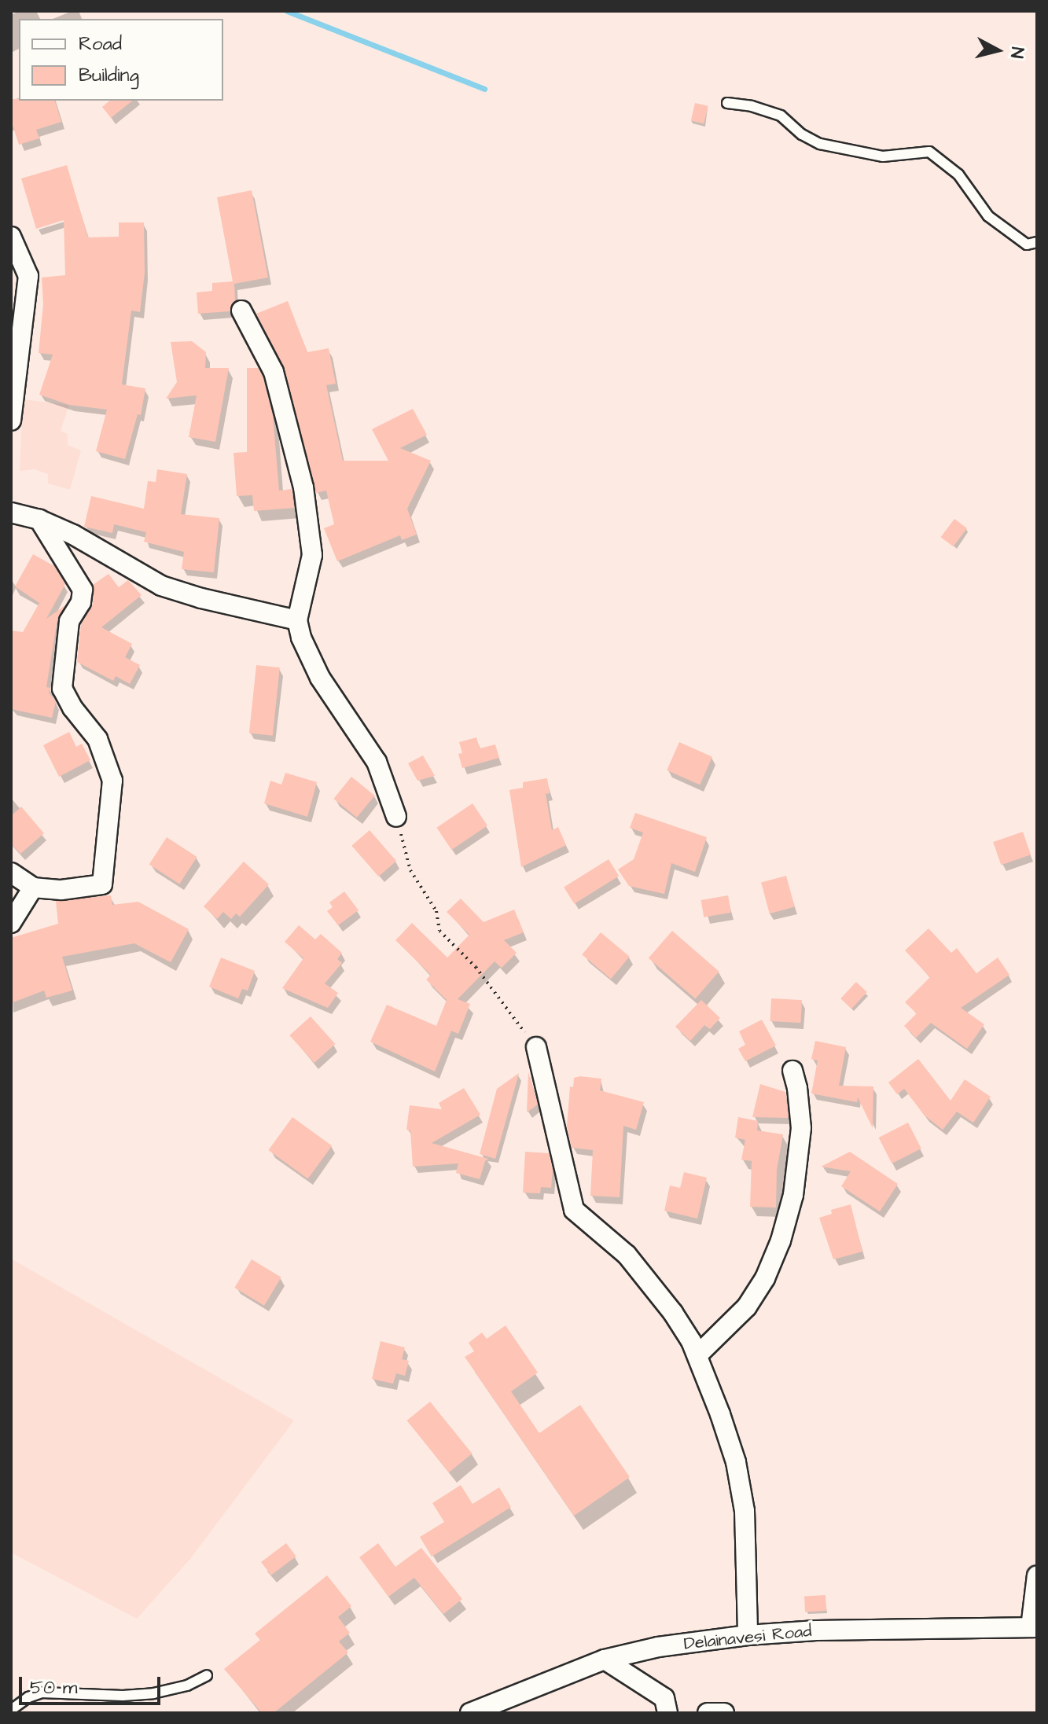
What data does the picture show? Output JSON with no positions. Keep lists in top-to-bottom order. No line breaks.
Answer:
{"streets":{"street":["Delainavesi Road"]},"legend":["Road","Building"],"scale_bar":"50 m","north":"right"}
